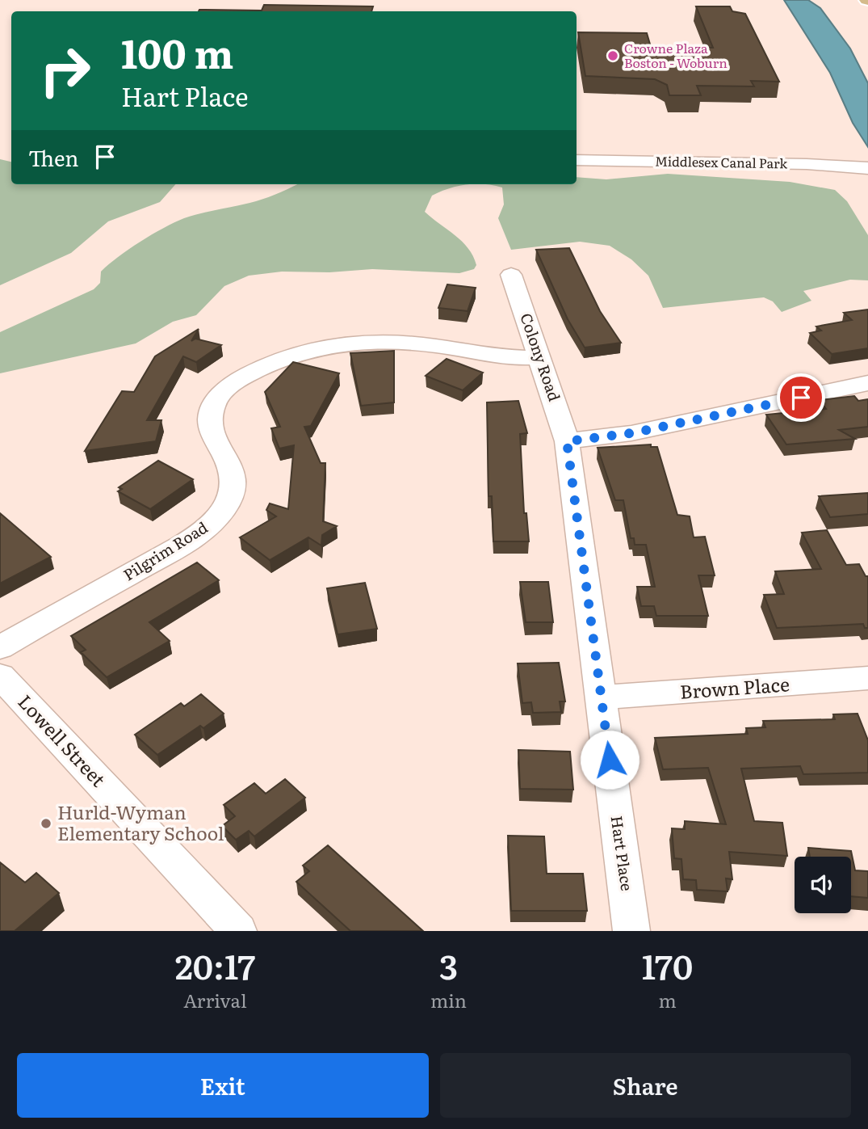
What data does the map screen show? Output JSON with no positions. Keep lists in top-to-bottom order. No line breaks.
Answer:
{"streets":{"street":["Middlesex Canal Park","Colony Road","Pilgrim Road","Brown Place","Lowell Street","Hart Place"]},"crossings":[["Colony Road","Pilgrim Road"],["Colony Road","Hart Place"],["Brown Place","Hart Place"]],"places":["Crowne Plaza Boston - Woburn","Hurld-Wyman Elementary School"],"page":{"turn":["100 m","Hart Place"],"then":"Then","eta":["20:17","Arrival","3","min","170","m"],"buttons":["Exit","Share"]}}
